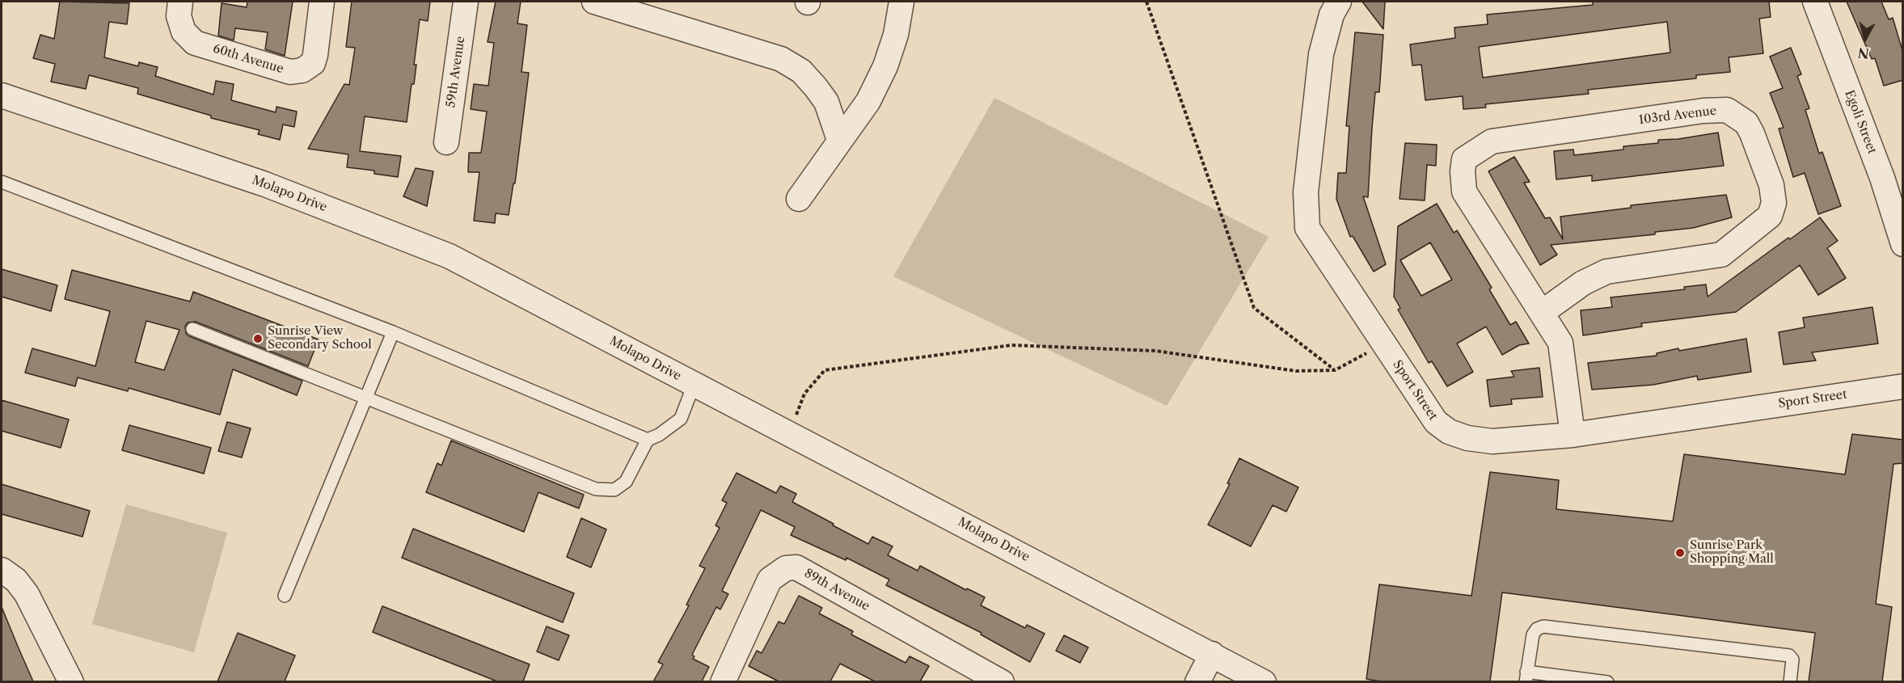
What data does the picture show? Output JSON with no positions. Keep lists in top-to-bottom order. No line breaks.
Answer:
{"streets":{"street":["60th Avenue","59th Avenue","103rd Avenue","Egoli Street","Molapo Drive","Sport Street","89th Avenue"]},"crossings":[["103rd Avenue","Sport Street"]],"places":["Sunrise View Secondary School","Sunrise Park Shopping Mall"],"north":"bottom"}
